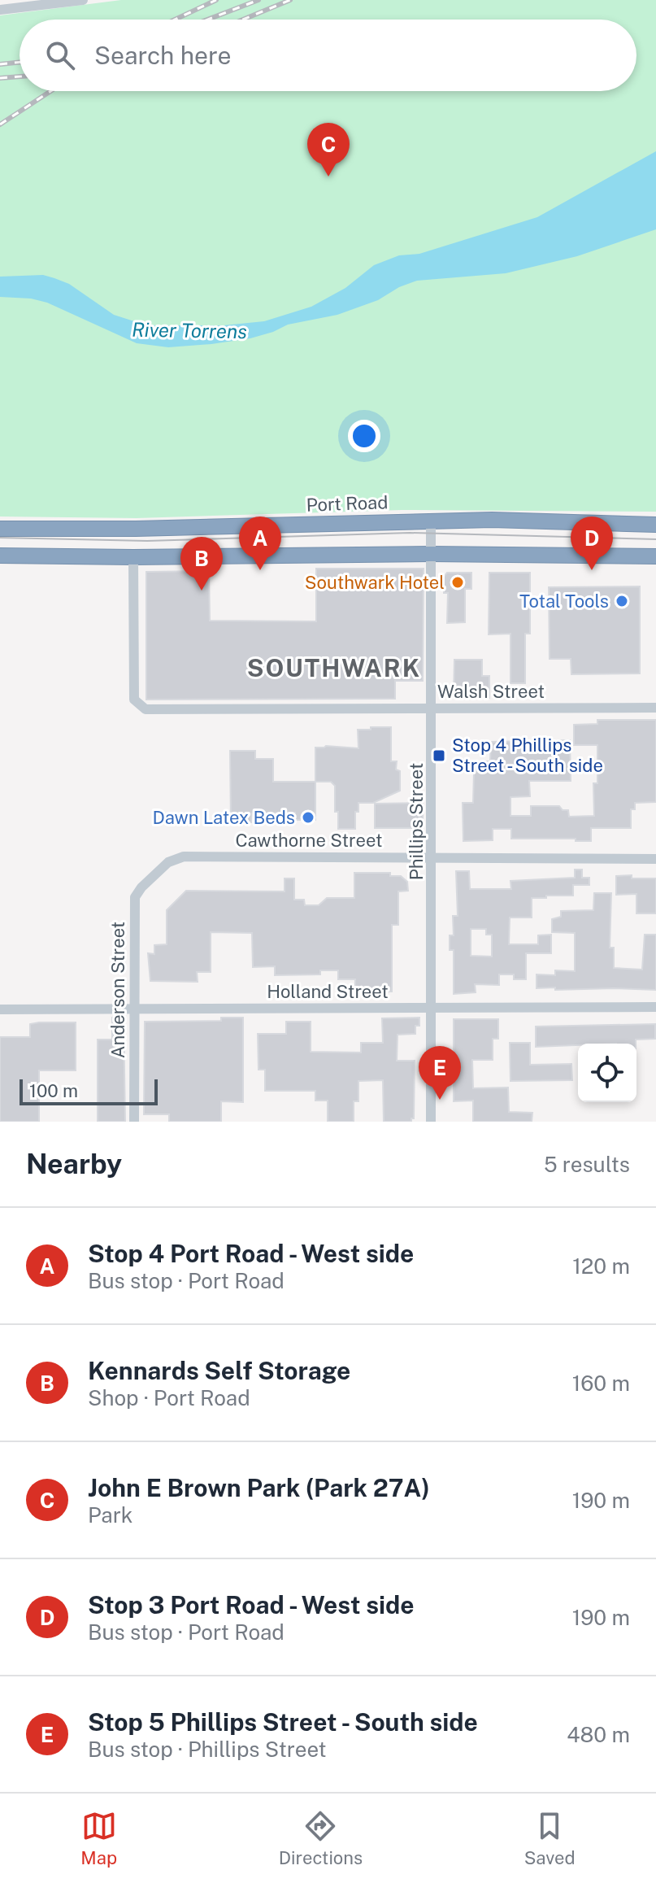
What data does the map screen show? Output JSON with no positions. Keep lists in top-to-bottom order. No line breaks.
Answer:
{"streets":{"highway":["Port Road"],"street":["Walsh Street","Phillips Street","Cawthorne Street","Anderson Street","Holland Street"]},"crossings":[["Port Road","Phillips Street"],["Walsh Street","Phillips Street"],["Phillips Street","Cawthorne Street"],["Phillips Street","Holland Street"],["Cawthorne Street","Anderson Street"],["Anderson Street","Holland Street"]],"districts":["SOUTHWARK"],"water":["River Torrens"],"places":{"other":["Southwark Hotel","Total Tools","Dawn Latex Beds"],"transit":["Stop 4 Phillips Street - South side"]},"scale_bar":"100 m","page":{"search":"Search here","pins":["C","A","D","B","E"],"scale":"100 m","heading":["Nearby","5 results"],"list":[{"mark":"A","name":"Stop 4 Port Road - West side","note":"Bus stop · Port Road","value":"120 m"},{"mark":"B","name":"Kennards Self Storage","note":"Shop · Port Road","value":"160 m"},{"mark":"C","name":"John E Brown Park (Park 27A)","note":"Park","value":"190 m"},{"mark":"D","name":"Stop 3 Port Road - West side","note":"Bus stop · Port Road","value":"190 m"},{"mark":"E","name":"Stop 5 Phillips Street - South side","note":"Bus stop · Phillips Street","value":"480 m"}],"nav":["Map","Directions","Saved"]}}
